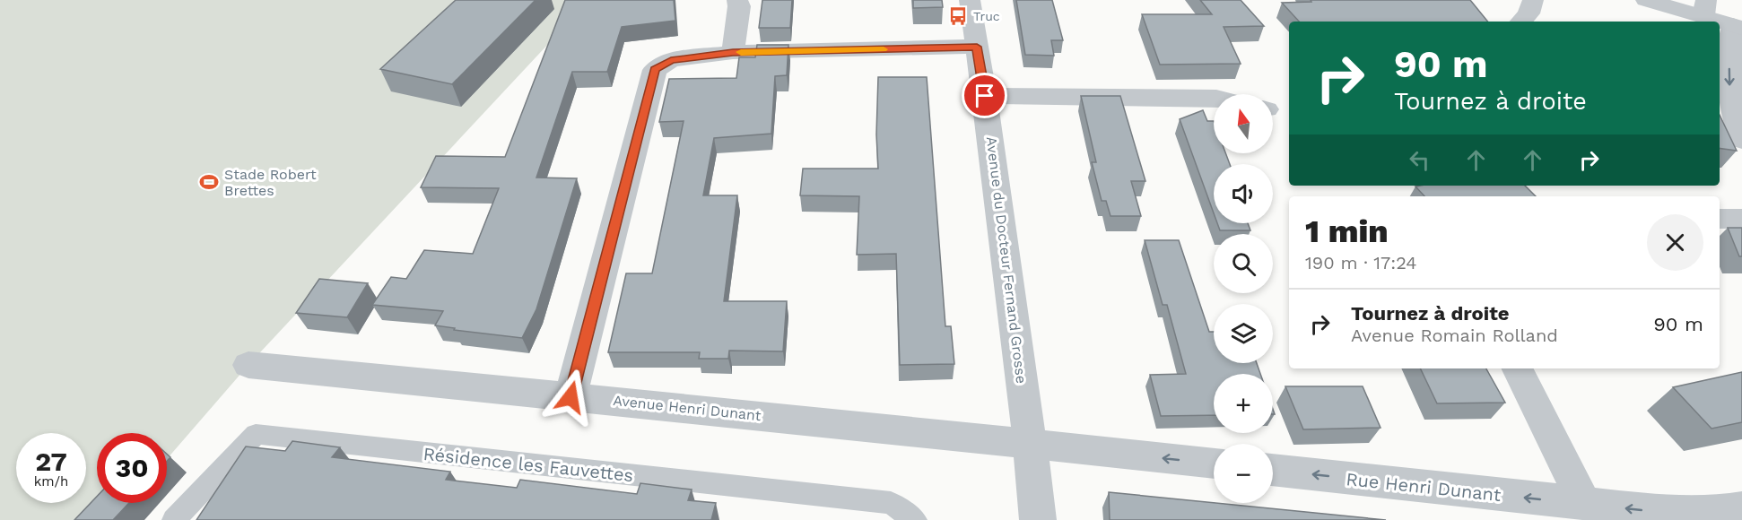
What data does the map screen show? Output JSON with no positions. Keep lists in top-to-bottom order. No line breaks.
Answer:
{"streets":{"street":["Avenue du Docteur Fernand Grosse","Avenue Henri Dunant","Rue Henri Dunant"],"lane":["Résidence les Fauvettes"]},"crossings":[["Avenue du Docteur Fernand Grosse","Avenue Henri Dunant"]],"one_way":["Rue Henri Dunant"],"places":{"bus stop":["Truc"],"sports":["Stade Robert Brettes"]},"north":"top","page":{"turn":["90 m","Tournez à droite"],"map_buttons":["+","−"],"heading":["1 min","190 m · 17:24"],"list":[{"name":"Tournez à droite","note":"Avenue Romain Rolland","value":"90 m"}],"speed":"27 km/h","limit":"30"}}
